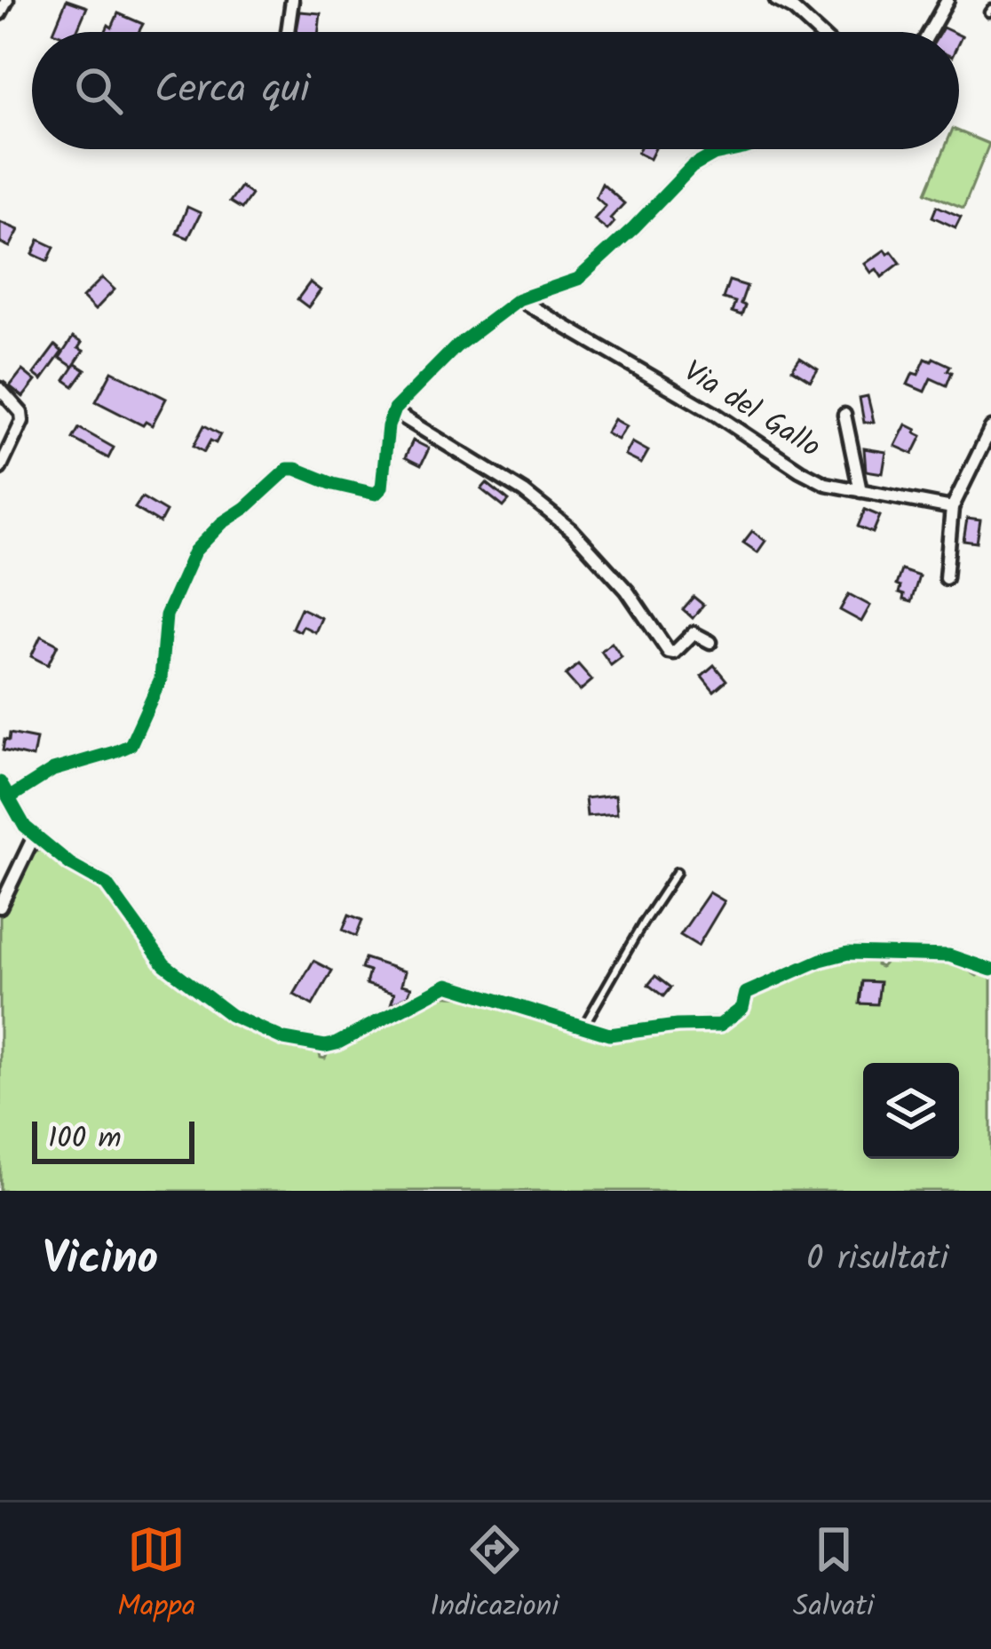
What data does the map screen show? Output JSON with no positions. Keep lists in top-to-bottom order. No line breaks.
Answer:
{"streets":{"street":["Via del Gallo"]},"scale_bar":"100 m","page":{"search":"Cerca qui","scale":"100 m","heading":["Vicino","0 risultati"],"nav":["Mappa","Indicazioni","Salvati"]}}
